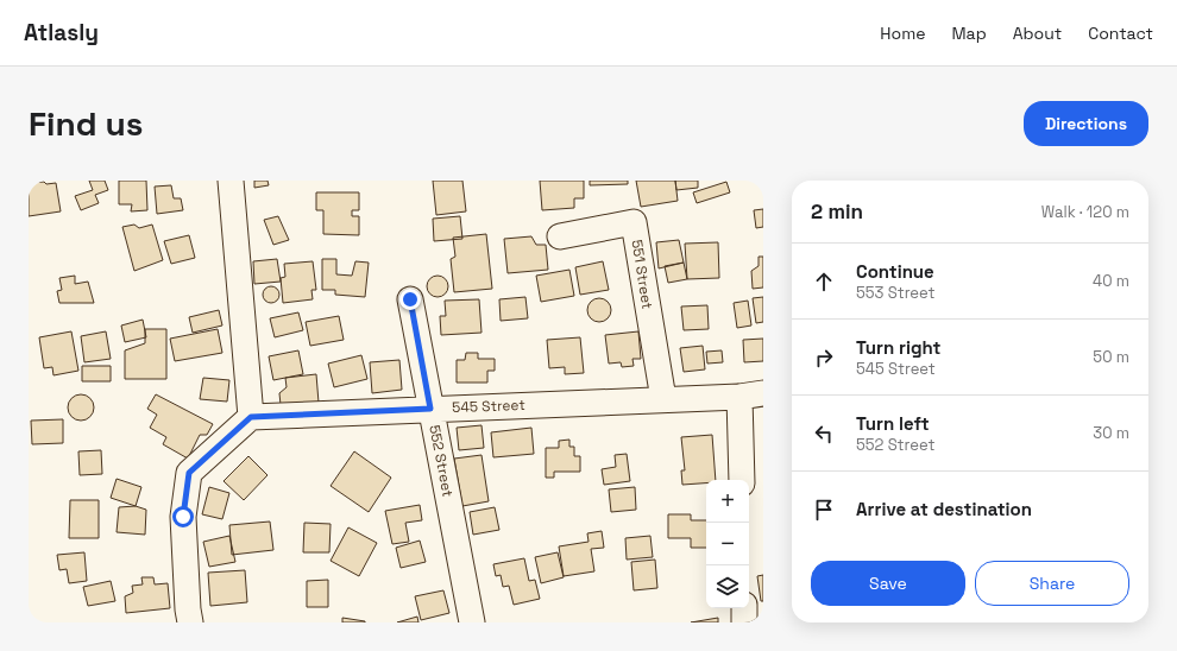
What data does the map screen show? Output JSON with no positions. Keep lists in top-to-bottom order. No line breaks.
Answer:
{"streets":{"street":["551 Street","545 Street","552 Street"]},"crossings":[["551 Street","545 Street"],["545 Street","552 Street"]],"page":{"header":"Atlasly","nav":["Home","Map","About","Contact"],"buttons":["Directions",["Save","Share"]],"title":"Find us","heading":["2 min","Walk · 120 m"],"list":[["Continue","553 Street","40 m"],["Turn right","545 Street","50 m"],["Turn left","552 Street","30 m"],"Arrive at destination"],"map_buttons":["+","−"]}}
